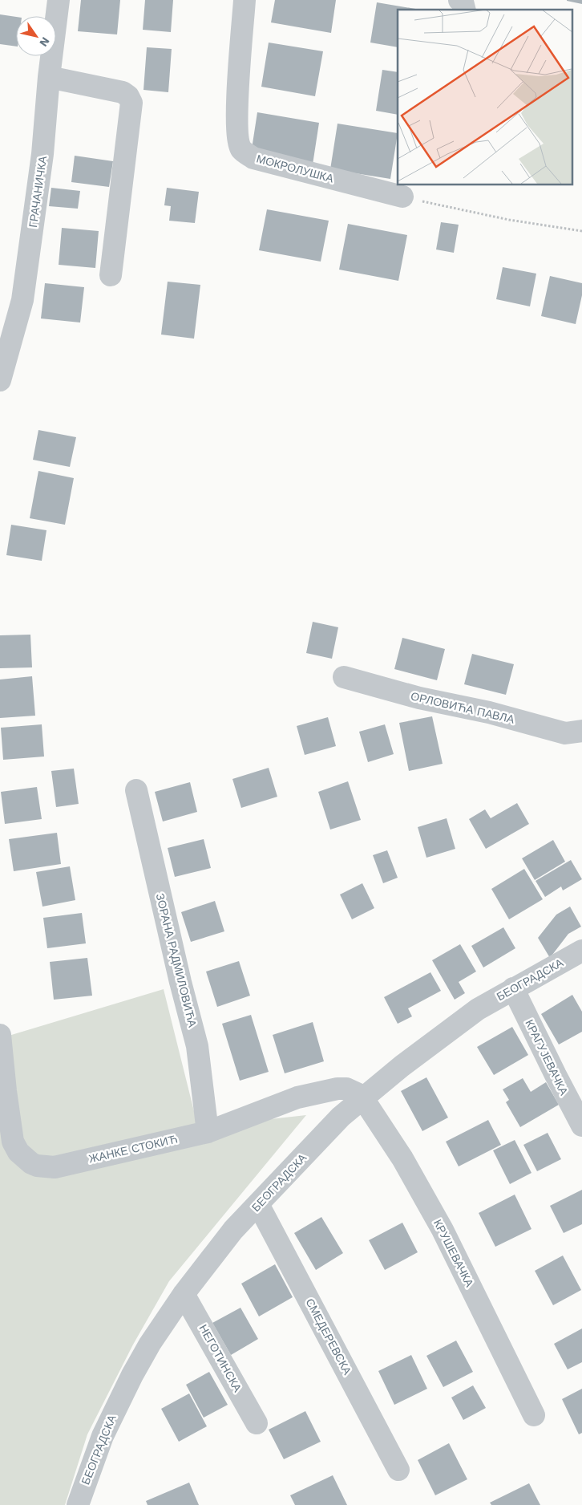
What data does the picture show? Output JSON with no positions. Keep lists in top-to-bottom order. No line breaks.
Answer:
{"streets":{"street":["МОКРОЛУШКА","ГРАЧАНИЧКА","ОРЛОВИЋА ПАВЛА","ЗОРАНА РАДМИЛОВИЋА","БЕОГРАДСКА","КРАГУЈЕВАЧКА","ЖАНКЕ СТОКИЋ","КРУШЕВАЧКА","СМЕДЕРЕВСКА","НЕГОТИНСКА"]},"crossings":[["ЗОРАНА РАДМИЛОВИЋА","ЖАНКЕ СТОКИЋ"],["БЕОГРАДСКА","КРАГУЈЕВАЧКА"],["БЕОГРАДСКА","ЖАНКЕ СТОКИЋ"],["БЕОГРАДСКА","КРУШЕВАЧКА"],["БЕОГРАДСКА","СМЕДЕРЕВСКА"],["БЕОГРАДСКА","НЕГОТИНСКА"],["ЖАНКЕ СТОКИЋ","КРУШЕВАЧКА"]],"north":"bottom right"}
